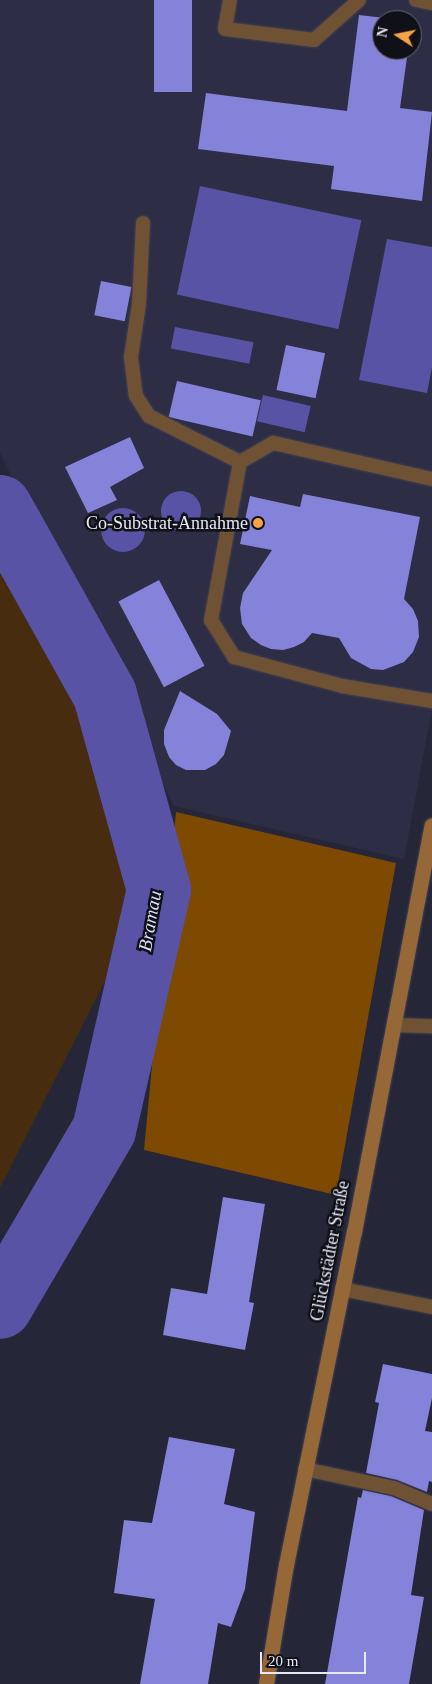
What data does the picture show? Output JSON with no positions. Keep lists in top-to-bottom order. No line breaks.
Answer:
{"streets":{"street":["Glückstädter Straße"]},"water":["Bramau"],"places":["Co-Substrat-Annahme"],"scale_bar":"20 m","north":"left"}
